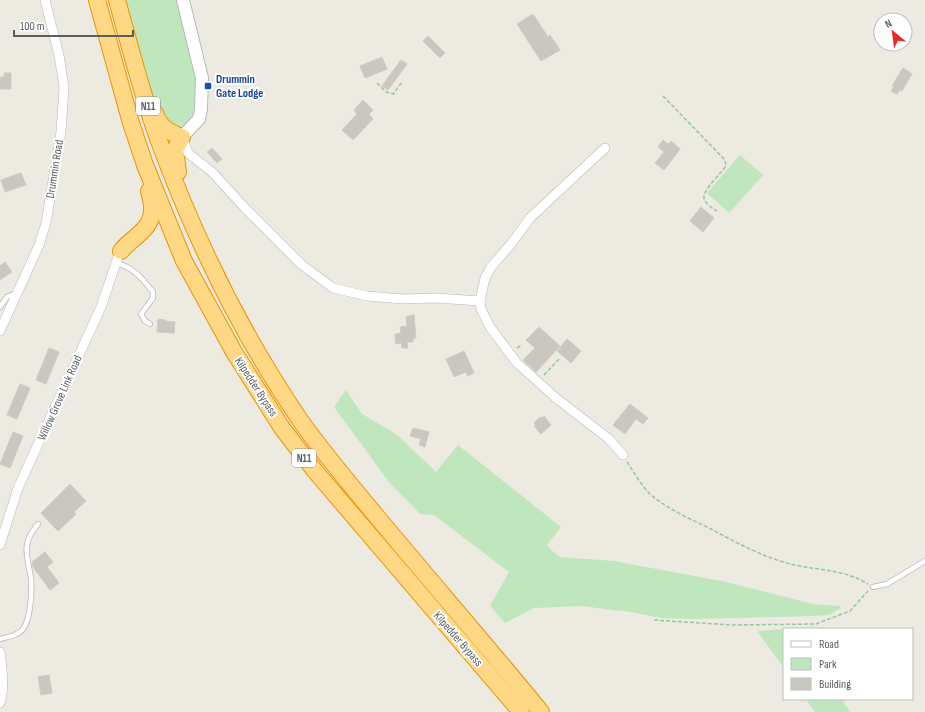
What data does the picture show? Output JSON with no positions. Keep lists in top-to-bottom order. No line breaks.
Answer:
{"streets":{"highway":["N11","Kilpedder Bypass"],"street":["Drummin Road","Willow Grove Link Road"]},"crossings":[["N11","Kilpedder Bypass"],["N11","Willow Grove Link Road"]],"places":{"transit":["Drummin Gate Lodge"]},"legend":["Road","Park","Building"],"scale_bar":"100 m","north":"top left"}
